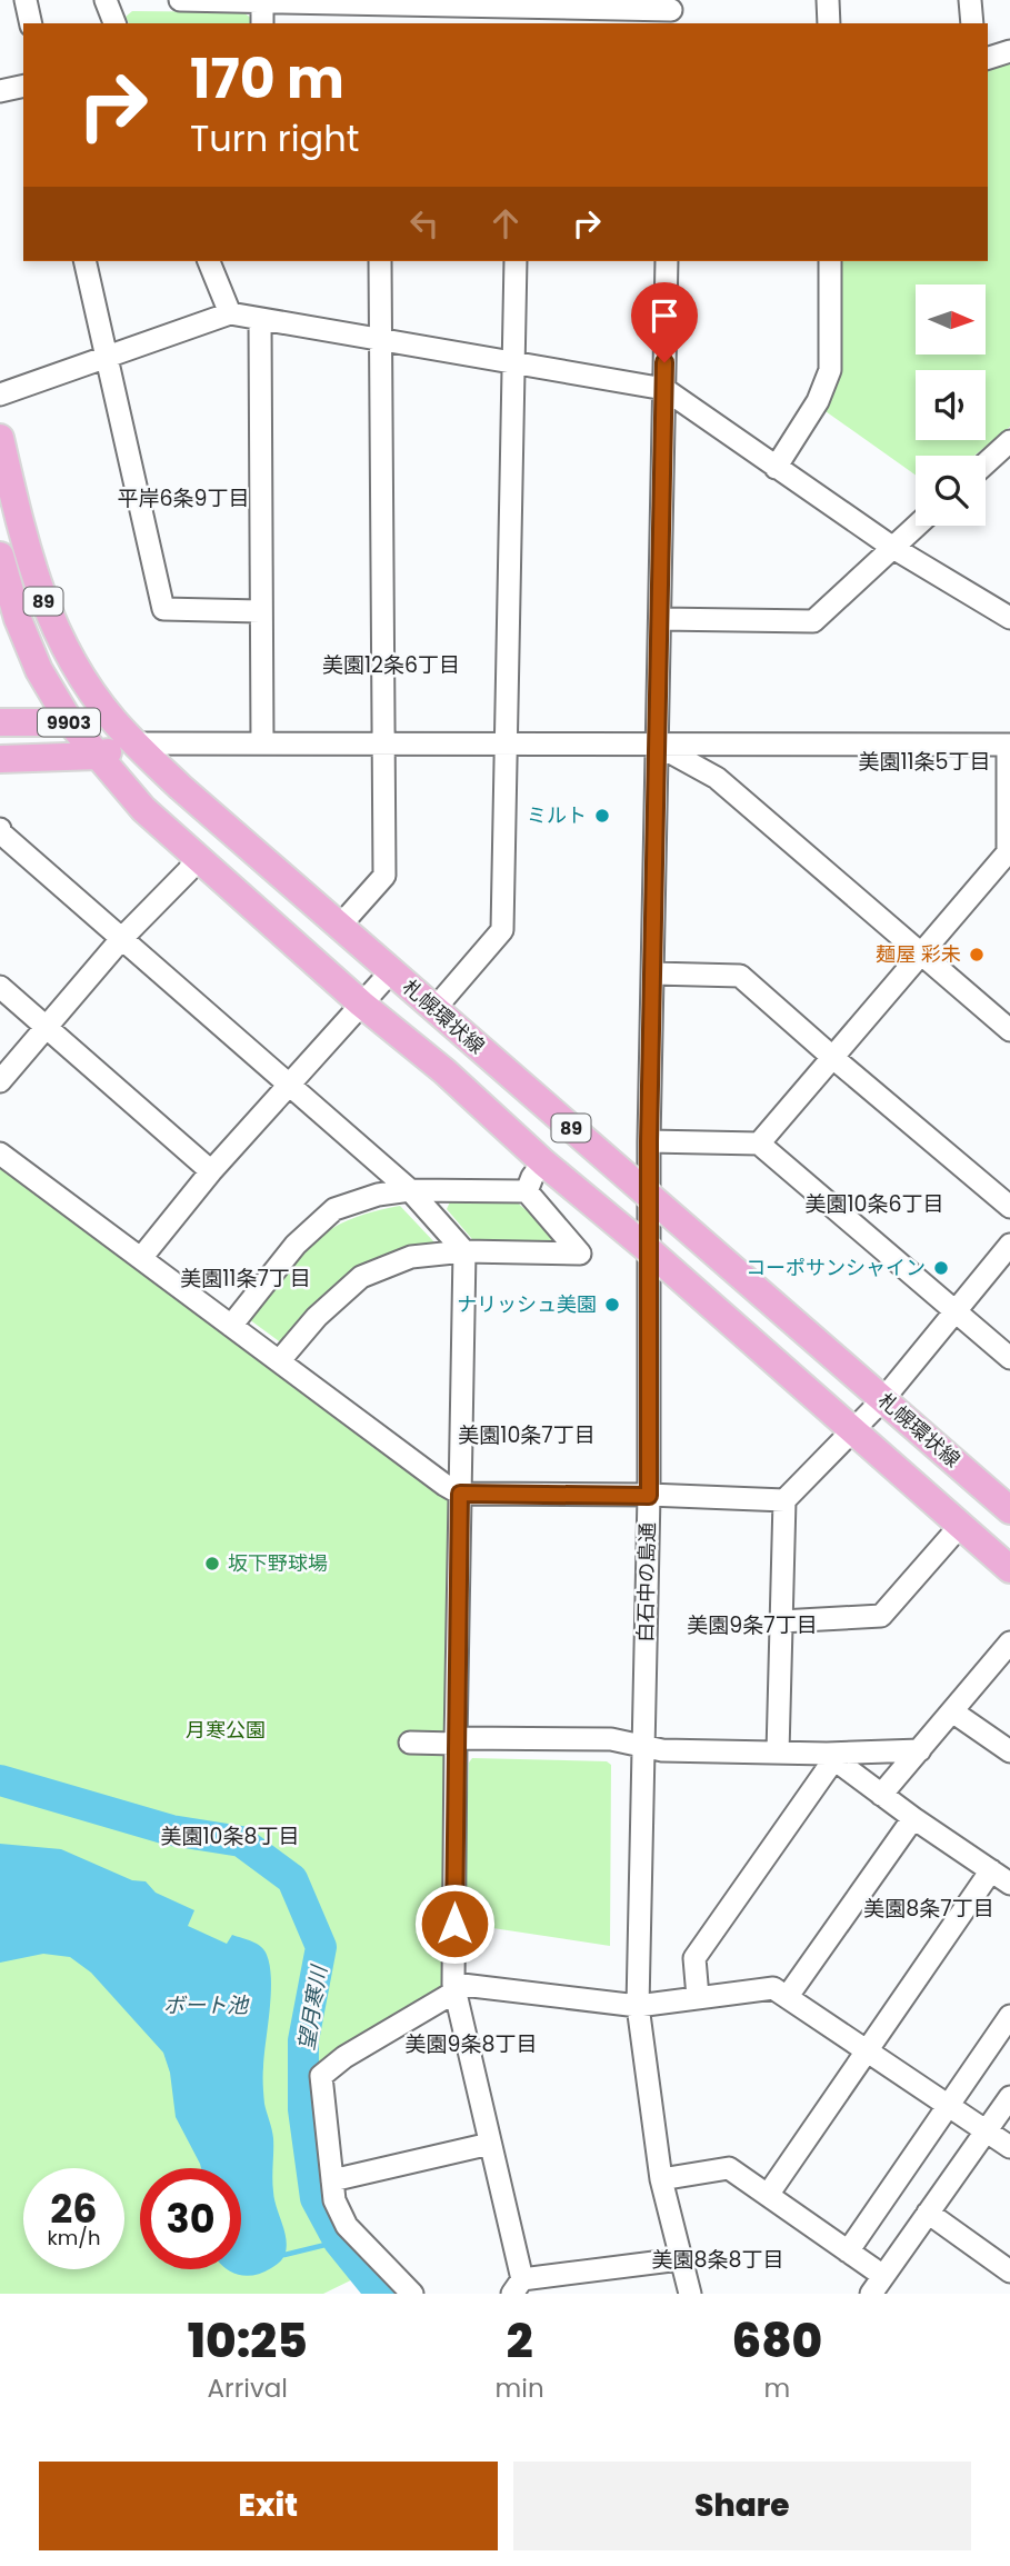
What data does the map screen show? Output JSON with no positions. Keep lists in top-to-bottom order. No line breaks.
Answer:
{"streets":{"main road":["89","9903","札幌環状線"],"street":["白石中の島通"]},"crossings":[["9903","札幌環状線"],["札幌環状線","白石中の島通"]],"districts":["平岸6条9丁目","美園12条6丁目","美園11条5丁目","美園10条6丁目","美園11条7丁目","美園10条7丁目","美園9条7丁目","美園10条8丁目","美園8条7丁目","美園9条8丁目","美園8条8丁目"],"water":["ボート池","望月寒川"],"parks":["月寒公園"],"places":["ミルト","麺屋 彩未","コーポサンシャイン","ナリッシュ美園","坂下野球場"],"north":"right","page":{"turn":["170 m","Turn right"],"speed":"26 km/h","limit":"30","eta":["10:25","Arrival","2","min","680","m"],"buttons":["Exit","Share"]}}
